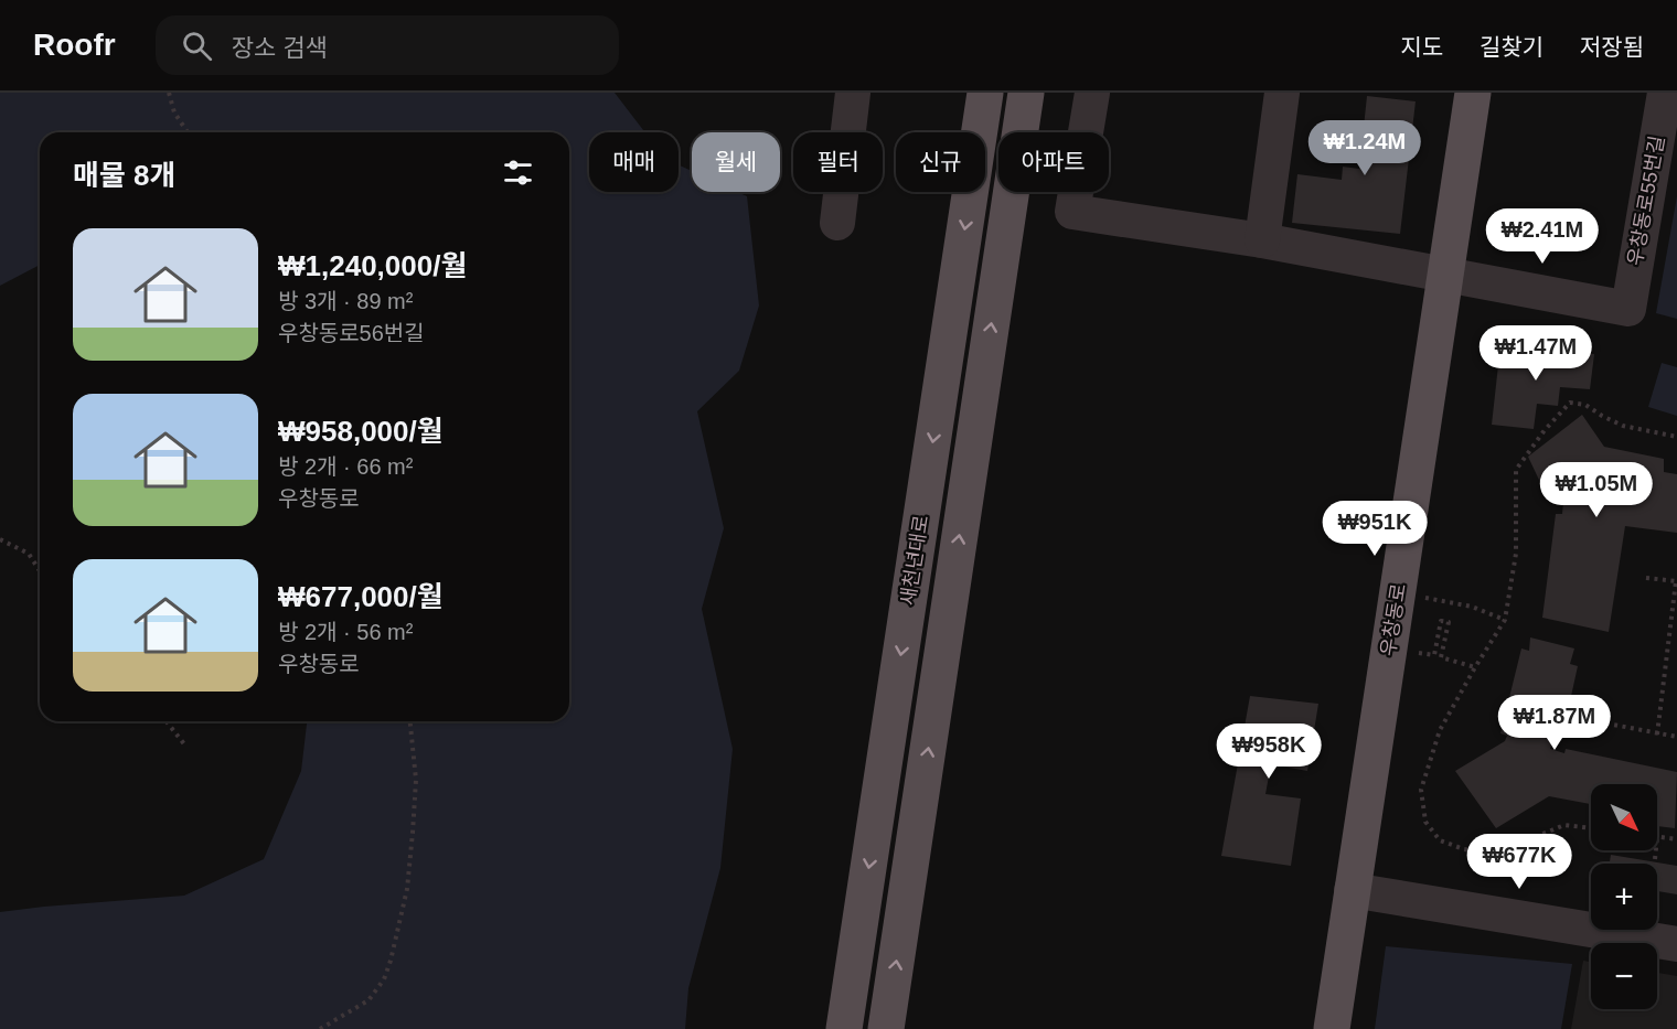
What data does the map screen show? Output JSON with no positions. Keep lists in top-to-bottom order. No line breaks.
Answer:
{"streets":{"main road":["새천년대로","우창동로"],"street":["우창동로55번길"]},"crossings":[["우창동로55번길","우창동로"]],"north":"bottom right","page":{"header":"Roofr","search":"장소 검색","nav":["지도","길찾기","저장됨"],"price":["₩1.24M","₩2.41M","₩1.47M","₩1.05M","₩951K","₩1.87M","₩958K","₩677K"],"chip":["매매","월세","필터","신규","아파트"],"heading":"매물 8개","list":[{"name":"₩1,240,000/월","note":"방 3개 · 89 m² · 우창동로56번길"},{"name":"₩958,000/월","note":"방 2개 · 66 m² · 우창동로"},{"name":"₩677,000/월","note":"방 2개 · 56 m² · 우창동로"}],"map_buttons":["+","−"]}}
